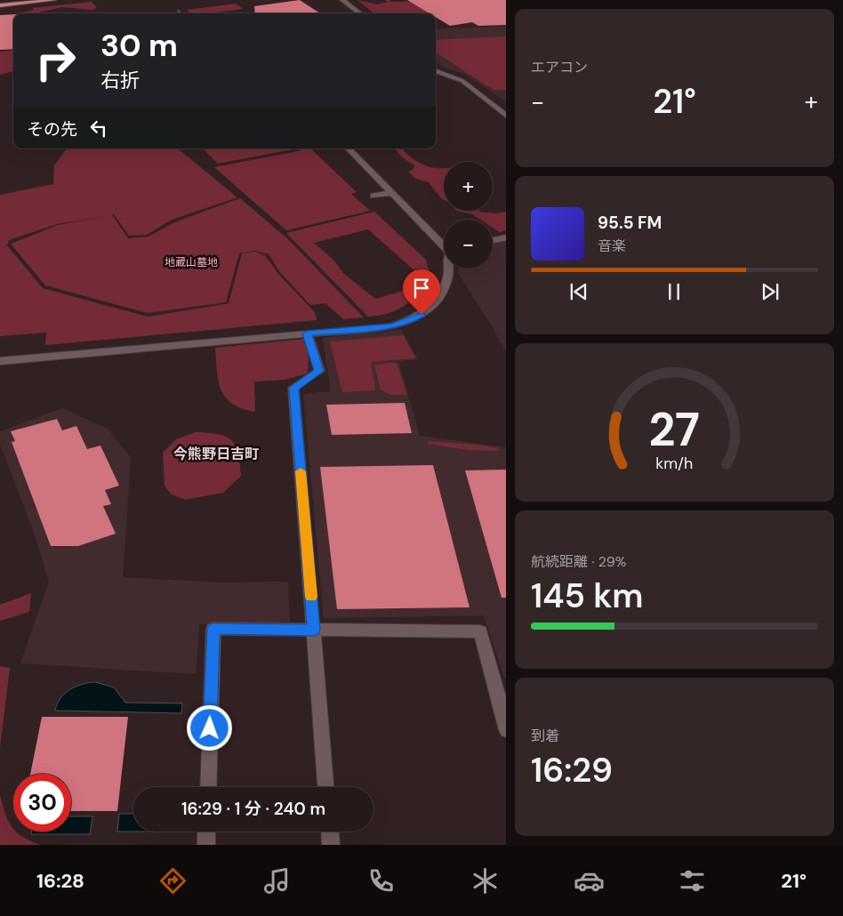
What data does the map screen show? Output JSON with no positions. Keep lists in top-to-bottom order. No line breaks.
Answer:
{"districts":["今熊野日吉町"],"parks":["地蔵山墓地"],"page":{"tile":["エアコン",["航続距離 · 29%","145 km"],["到着","16:29"]],"turn":["30 m","右折"],"heat":["−","21°","+"],"then":"その先","map_buttons":["+","−"],"song":["95.5 FM","音楽"],"limit":"30","trip":"16:29 · 1 分 · 240 m","tabs":["16:28","21°"],"gauge":["27","km/h"]}}
